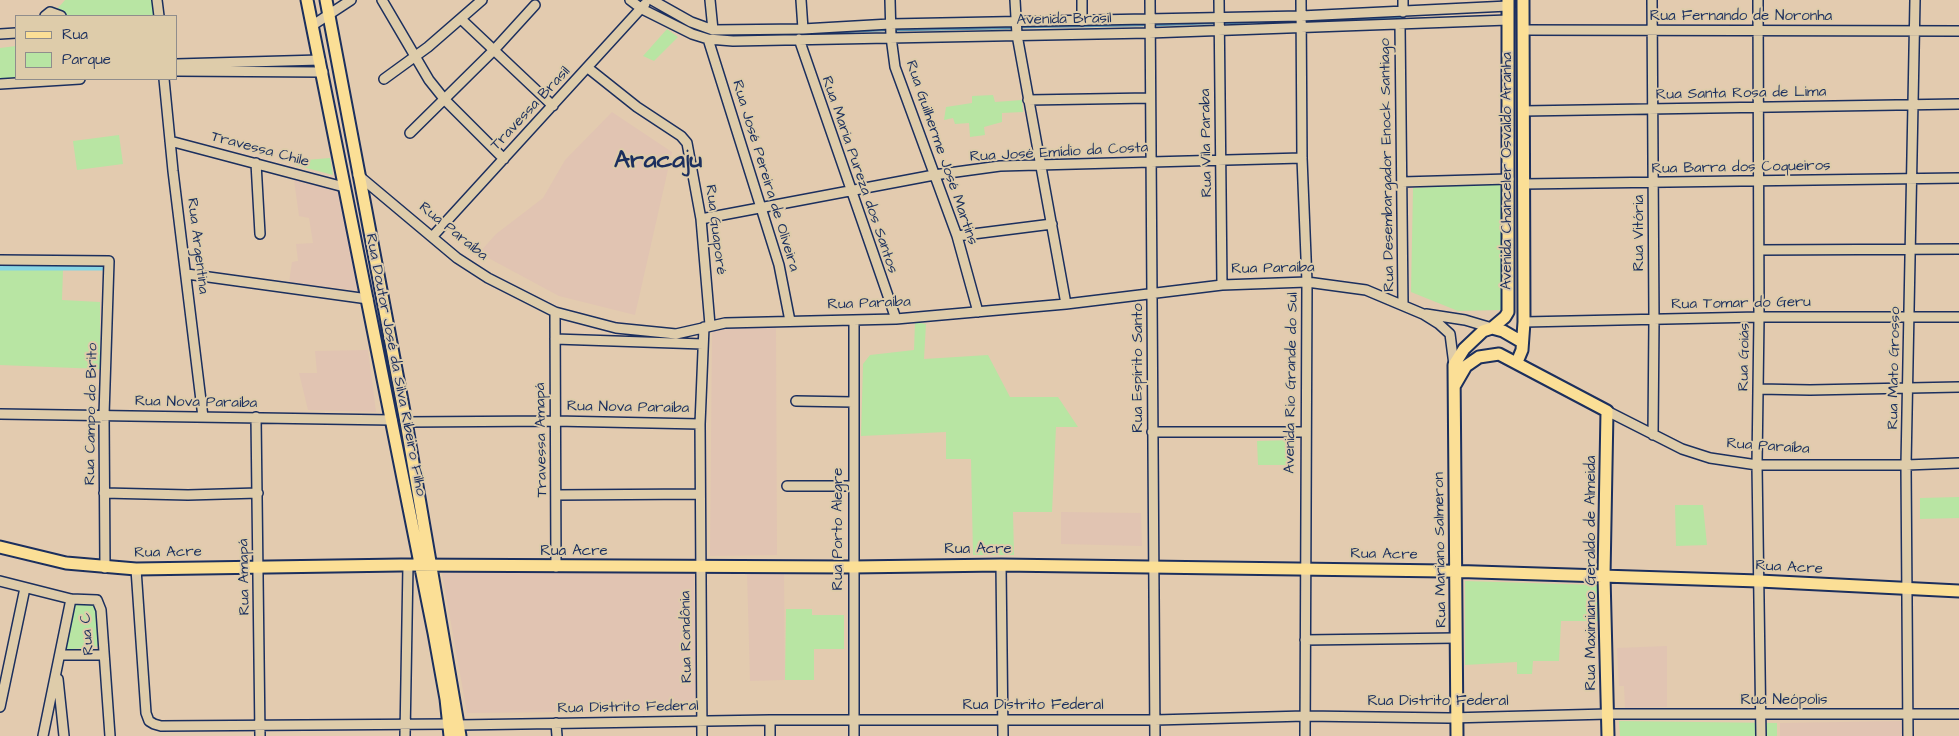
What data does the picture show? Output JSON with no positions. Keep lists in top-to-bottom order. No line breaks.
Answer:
{"streets":{"main road":["Avenida Chanceler Osvaldo Aranha","Rua Paraíba","Rua Doutor José da Silva Ribeiro Filho","Rua Acre","Rua Mariano Salmeron","Rua Maximiano Geraldo de Almeida"],"street":["Rua Fernando de Noronha","Avenida Brasil","Rua Santa Rosa de Lima","Travessa Brasil","Rua Vila Paraba","Travessa Chile","Rua Guilherme José Martins","Rua José Emídio da Costa","Rua Desembargador Enock Santiago","Rua Barra dos Coqueiros","Rua Maria Pureza dos Santos","Rua José Pereira de Oliveira","Rua Guaporé","Rua Vitória","Rua Argentina","Rua Tomar do Geru","Rua Goiás","Rua Espírito Santo","Rua Mato Grosso","Avenida Rio Grande do Sul","Rua Nova Paraíba","Rua Campo do Brito","Travessa Amapá","Rua Porto Alegre","Rua Amapá","Rua C","Rua Rondônia","Rua Neópolis","Rua Distrito Federal"]},"crossings":[["Rua Fernando de Noronha","Avenida Chanceler Osvaldo Aranha"],["Rua Fernando de Noronha","Rua Vitória"],["Rua Fernando de Noronha","Rua Goiás"],["Rua Fernando de Noronha","Rua Mato Grosso"],["Avenida Brasil","Travessa Brasil"],["Avenida Brasil","Rua Vila Paraba"],["Avenida Brasil","Rua Guilherme José Martins"],["Avenida Brasil","Rua Desembargador Enock Santiago"],["Avenida Brasil","Avenida Chanceler Osvaldo Aranha"],["Avenida Brasil","Rua Maria Pureza dos Santos"],["Avenida Brasil","Rua José Pereira de Oliveira"],["Avenida Brasil","Rua Espírito Santo"],["Avenida Brasil","Avenida Rio Grande do Sul"],["Rua Santa Rosa de Lima","Avenida Chanceler Osvaldo Aranha"],["Rua Santa Rosa de Lima","Rua Vitória"],["Rua Santa Rosa de Lima","Rua Goiás"],["Rua Santa Rosa de Lima","Rua Mato Grosso"],["Travessa Brasil","Rua Guaporé"],["Travessa Brasil","Rua Paraíba"],["Rua Vila Paraba","Rua José Emídio da Costa"],["Rua Vila Paraba","Rua Paraíba"],["Travessa Chile","Rua Argentina"],["Travessa Chile","Rua Doutor José da Silva Ribeiro Filho"],["Rua Guilherme José Martins","Rua José Emídio da Costa"],["Rua Guilherme José Martins","Rua Paraíba"],["Rua José Emídio da Costa","Rua Maria Pureza dos Santos"],["Rua José Emídio da Costa","Rua José Pereira de Oliveira"],["Rua José Emídio da Costa","Rua Guaporé"],["Rua José Emídio da Costa","Rua Espírito Santo"],["Rua José Emídio da Costa","Avenida Rio Grande do Sul"],["Rua Desembargador Enock Santiago","Rua Paraíba"],["Rua Barra dos Coqueiros","Avenida Chanceler Osvaldo Aranha"],["Rua Barra dos Coqueiros","Rua Vitória"],["Rua Barra dos Coqueiros","Rua Goiás"],["Rua Barra dos Coqueiros","Rua Mato Grosso"],["Avenida Chanceler Osvaldo Aranha","Rua Paraíba"],["Avenida Chanceler Osvaldo Aranha","Rua Tomar do Geru"],["Avenida Chanceler Osvaldo Aranha","Rua Mariano Salmeron"],["Rua Maria Pureza dos Santos","Rua Paraíba"],["Rua José Pereira de Oliveira","Rua Paraíba"],["Rua Guaporé","Rua Paraíba"],["Rua Guaporé","Rua Nova Paraíba"],["Rua Guaporé","Rua Acre"],["Rua Guaporé","Rua Rondônia"],["Rua Paraíba","Rua Vitória"],["Rua Paraíba","Rua Goiás"],["Rua Paraíba","Rua Doutor José da Silva Ribeiro Filho"],["Rua Paraíba","Rua Espírito Santo"],["Rua Paraíba","Rua Mato Grosso"],["Rua Paraíba","Avenida Rio Grande do Sul"],["Rua Paraíba","Travessa Amapá"],["Rua Paraíba","Rua Porto Alegre"],["Rua Paraíba","Rua Mariano Salmeron"],["Rua Paraíba","Rua Maximiano Geraldo de Almeida"],["Rua Vitória","Rua Tomar do Geru"],["Rua Argentina","Rua Nova Paraíba"],["Rua Tomar do Geru","Rua Goiás"],["Rua Tomar do Geru","Rua Mato Grosso"],["Rua Goiás","Rua Acre"],["Rua Goiás","Rua Neópolis"],["Rua Doutor José da Silva Ribeiro Filho","Rua Nova Paraíba"],["Rua Doutor José da Silva Ribeiro Filho","Rua Acre"],["Rua Doutor José da Silva Ribeiro Filho","Rua Distrito Federal"],["Rua Espírito Santo","Rua Acre"],["Rua Espírito Santo","Rua Distrito Federal"],["Rua Mato Grosso","Rua Acre"],["Rua Mato Grosso","Rua Neópolis"],["Avenida Rio Grande do Sul","Rua Acre"],["Avenida Rio Grande do Sul","Rua Distrito Federal"],["Rua Nova Paraíba","Rua Campo do Brito"],["Rua Nova Paraíba","Travessa Amapá"],["Rua Nova Paraíba","Rua Amapá"],["Rua Campo do Brito","Rua Acre"],["Travessa Amapá","Rua Acre"],["Rua Porto Alegre","Rua Acre"],["Rua Porto Alegre","Rua Distrito Federal"],["Rua Acre","Rua Mariano Salmeron"],["Rua Acre","Rua Maximiano Geraldo de Almeida"],["Rua Acre","Rua Amapá"],["Rua Acre","Rua Rondônia"],["Rua Acre","Rua Distrito Federal"],["Rua Mariano Salmeron","Rua Distrito Federal"],["Rua Maximiano Geraldo de Almeida","Rua Neópolis"],["Rua Maximiano Geraldo de Almeida","Rua Distrito Federal"],["Rua Amapá","Rua Distrito Federal"],["Rua Rondônia","Rua Distrito Federal"],["Rua Neópolis","Rua Distrito Federal"]],"districts":["Aracaju"],"legend":["Rua","Parque"]}
